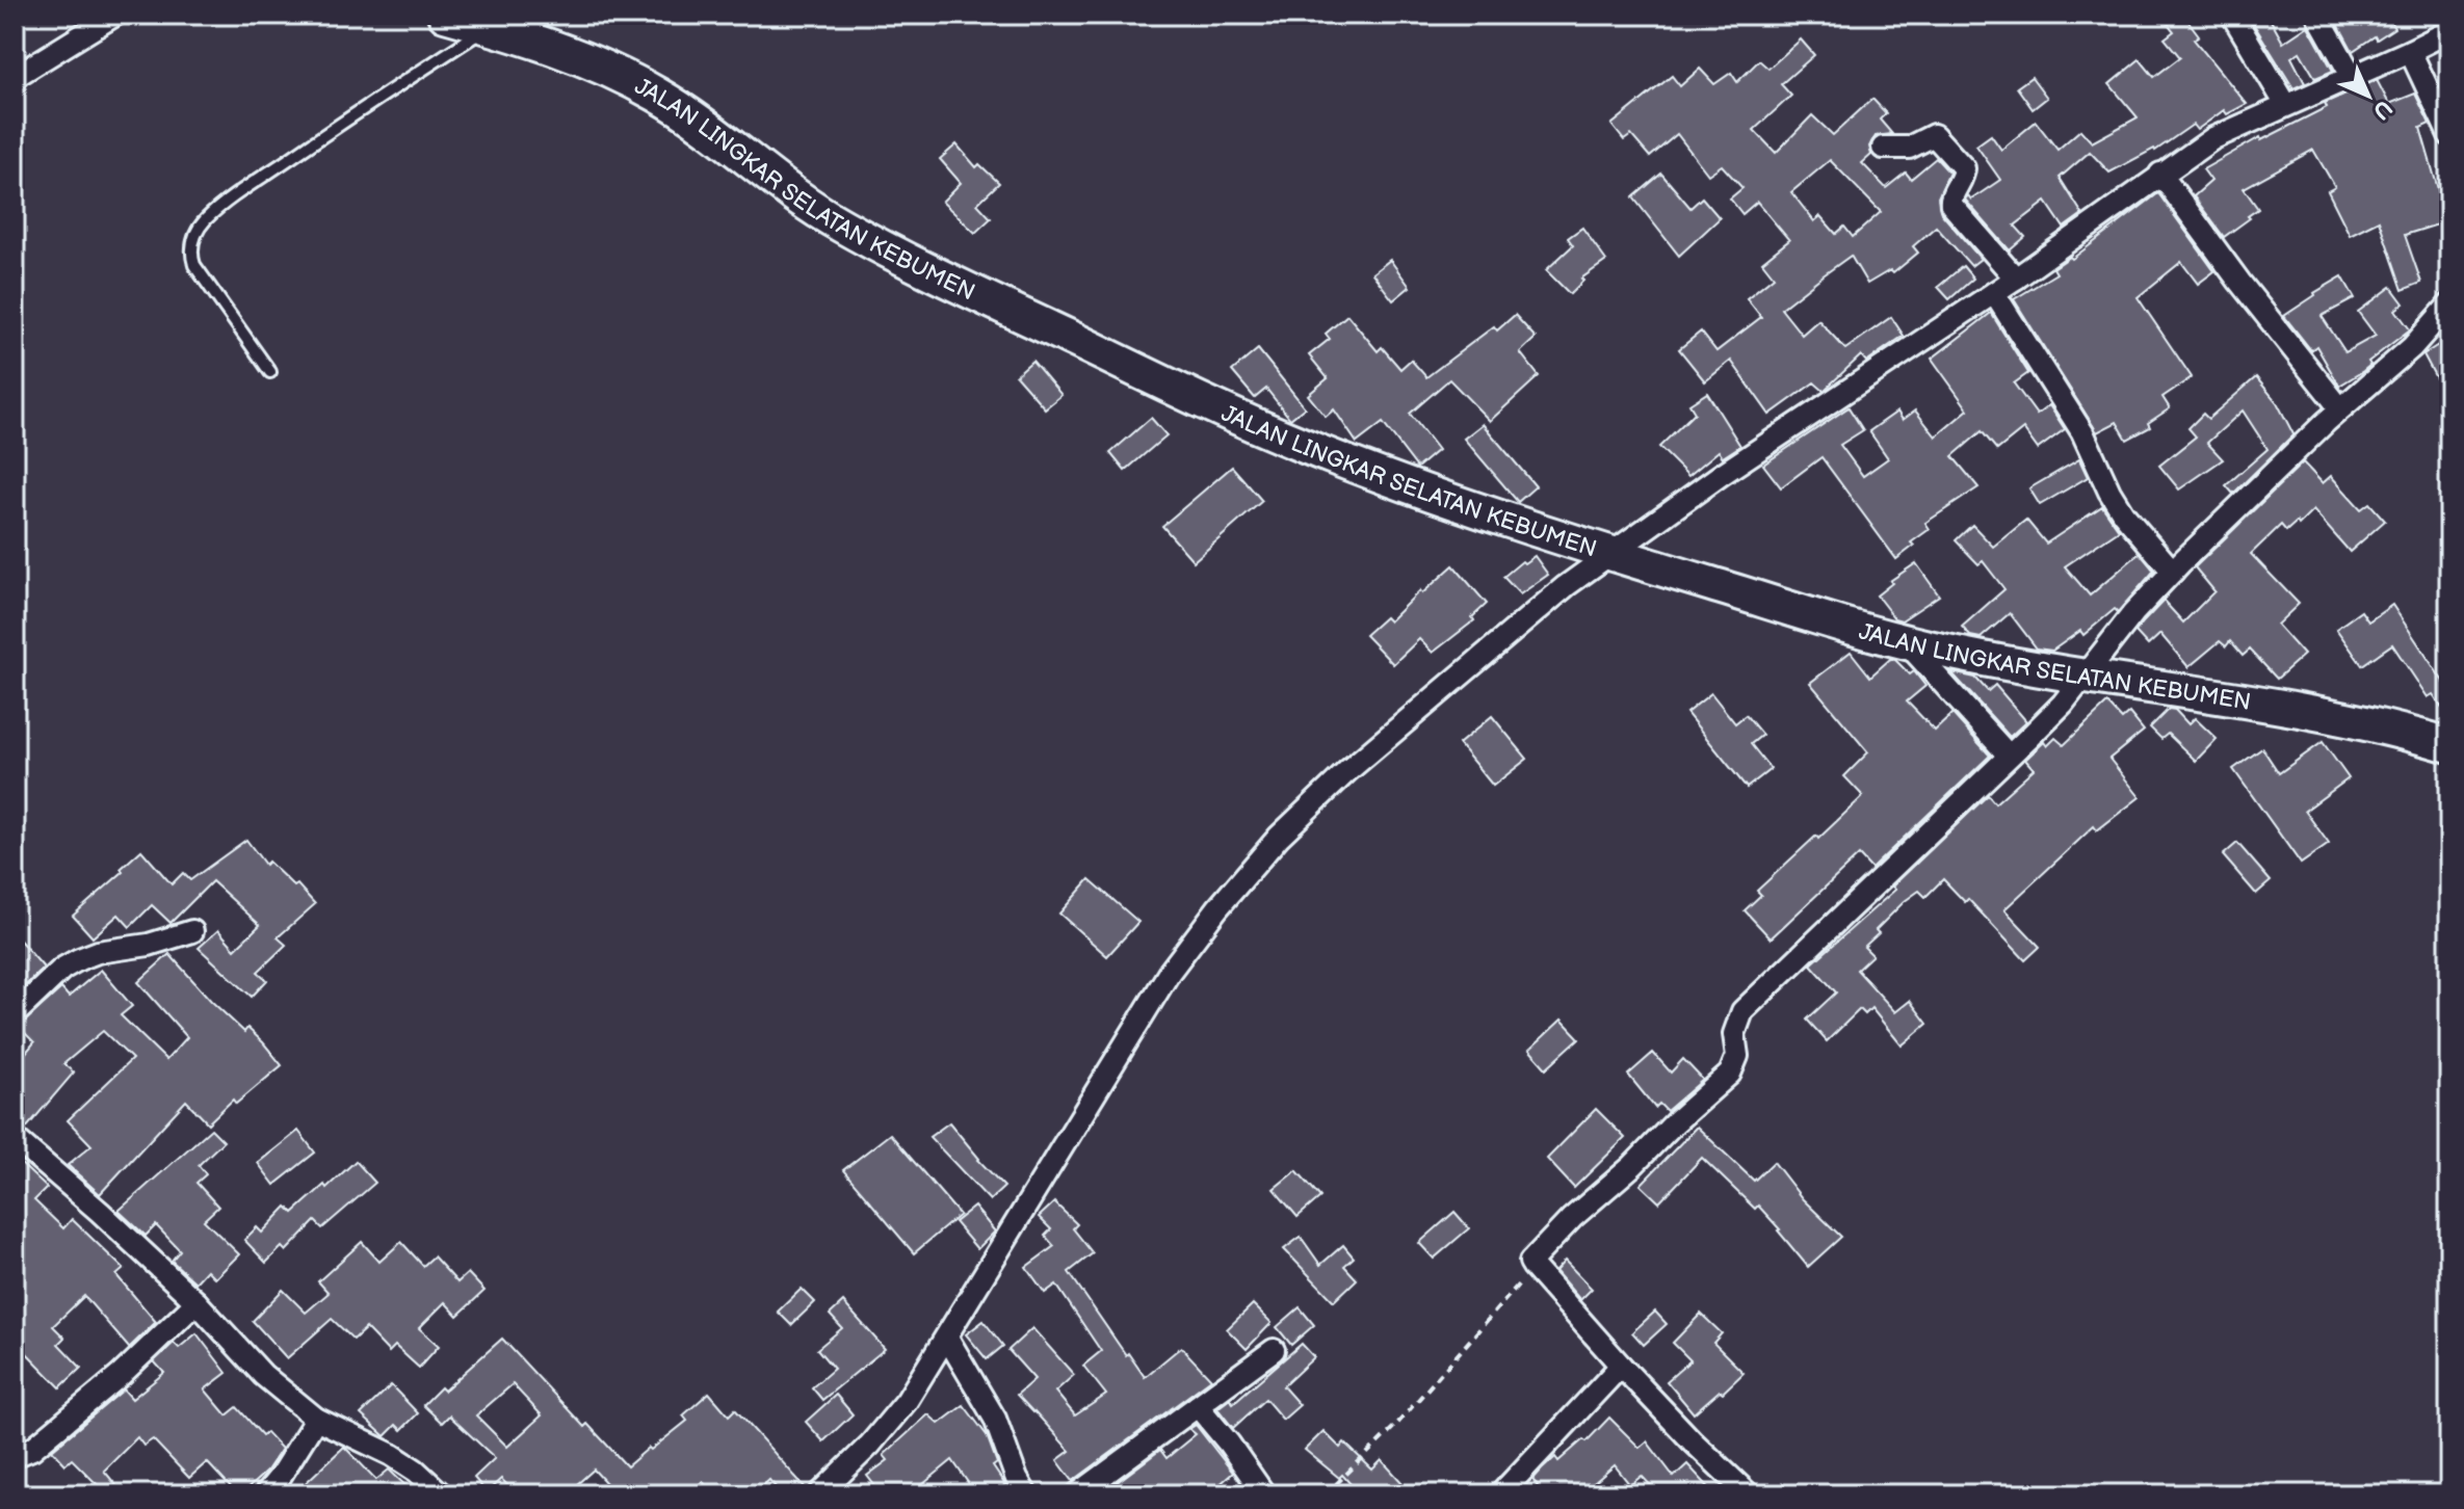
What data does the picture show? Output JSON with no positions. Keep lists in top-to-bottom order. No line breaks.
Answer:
{"streets":{"highway":["JALAN LINGKAR SELATAN KEBUMEN"]},"north":"bottom right"}
